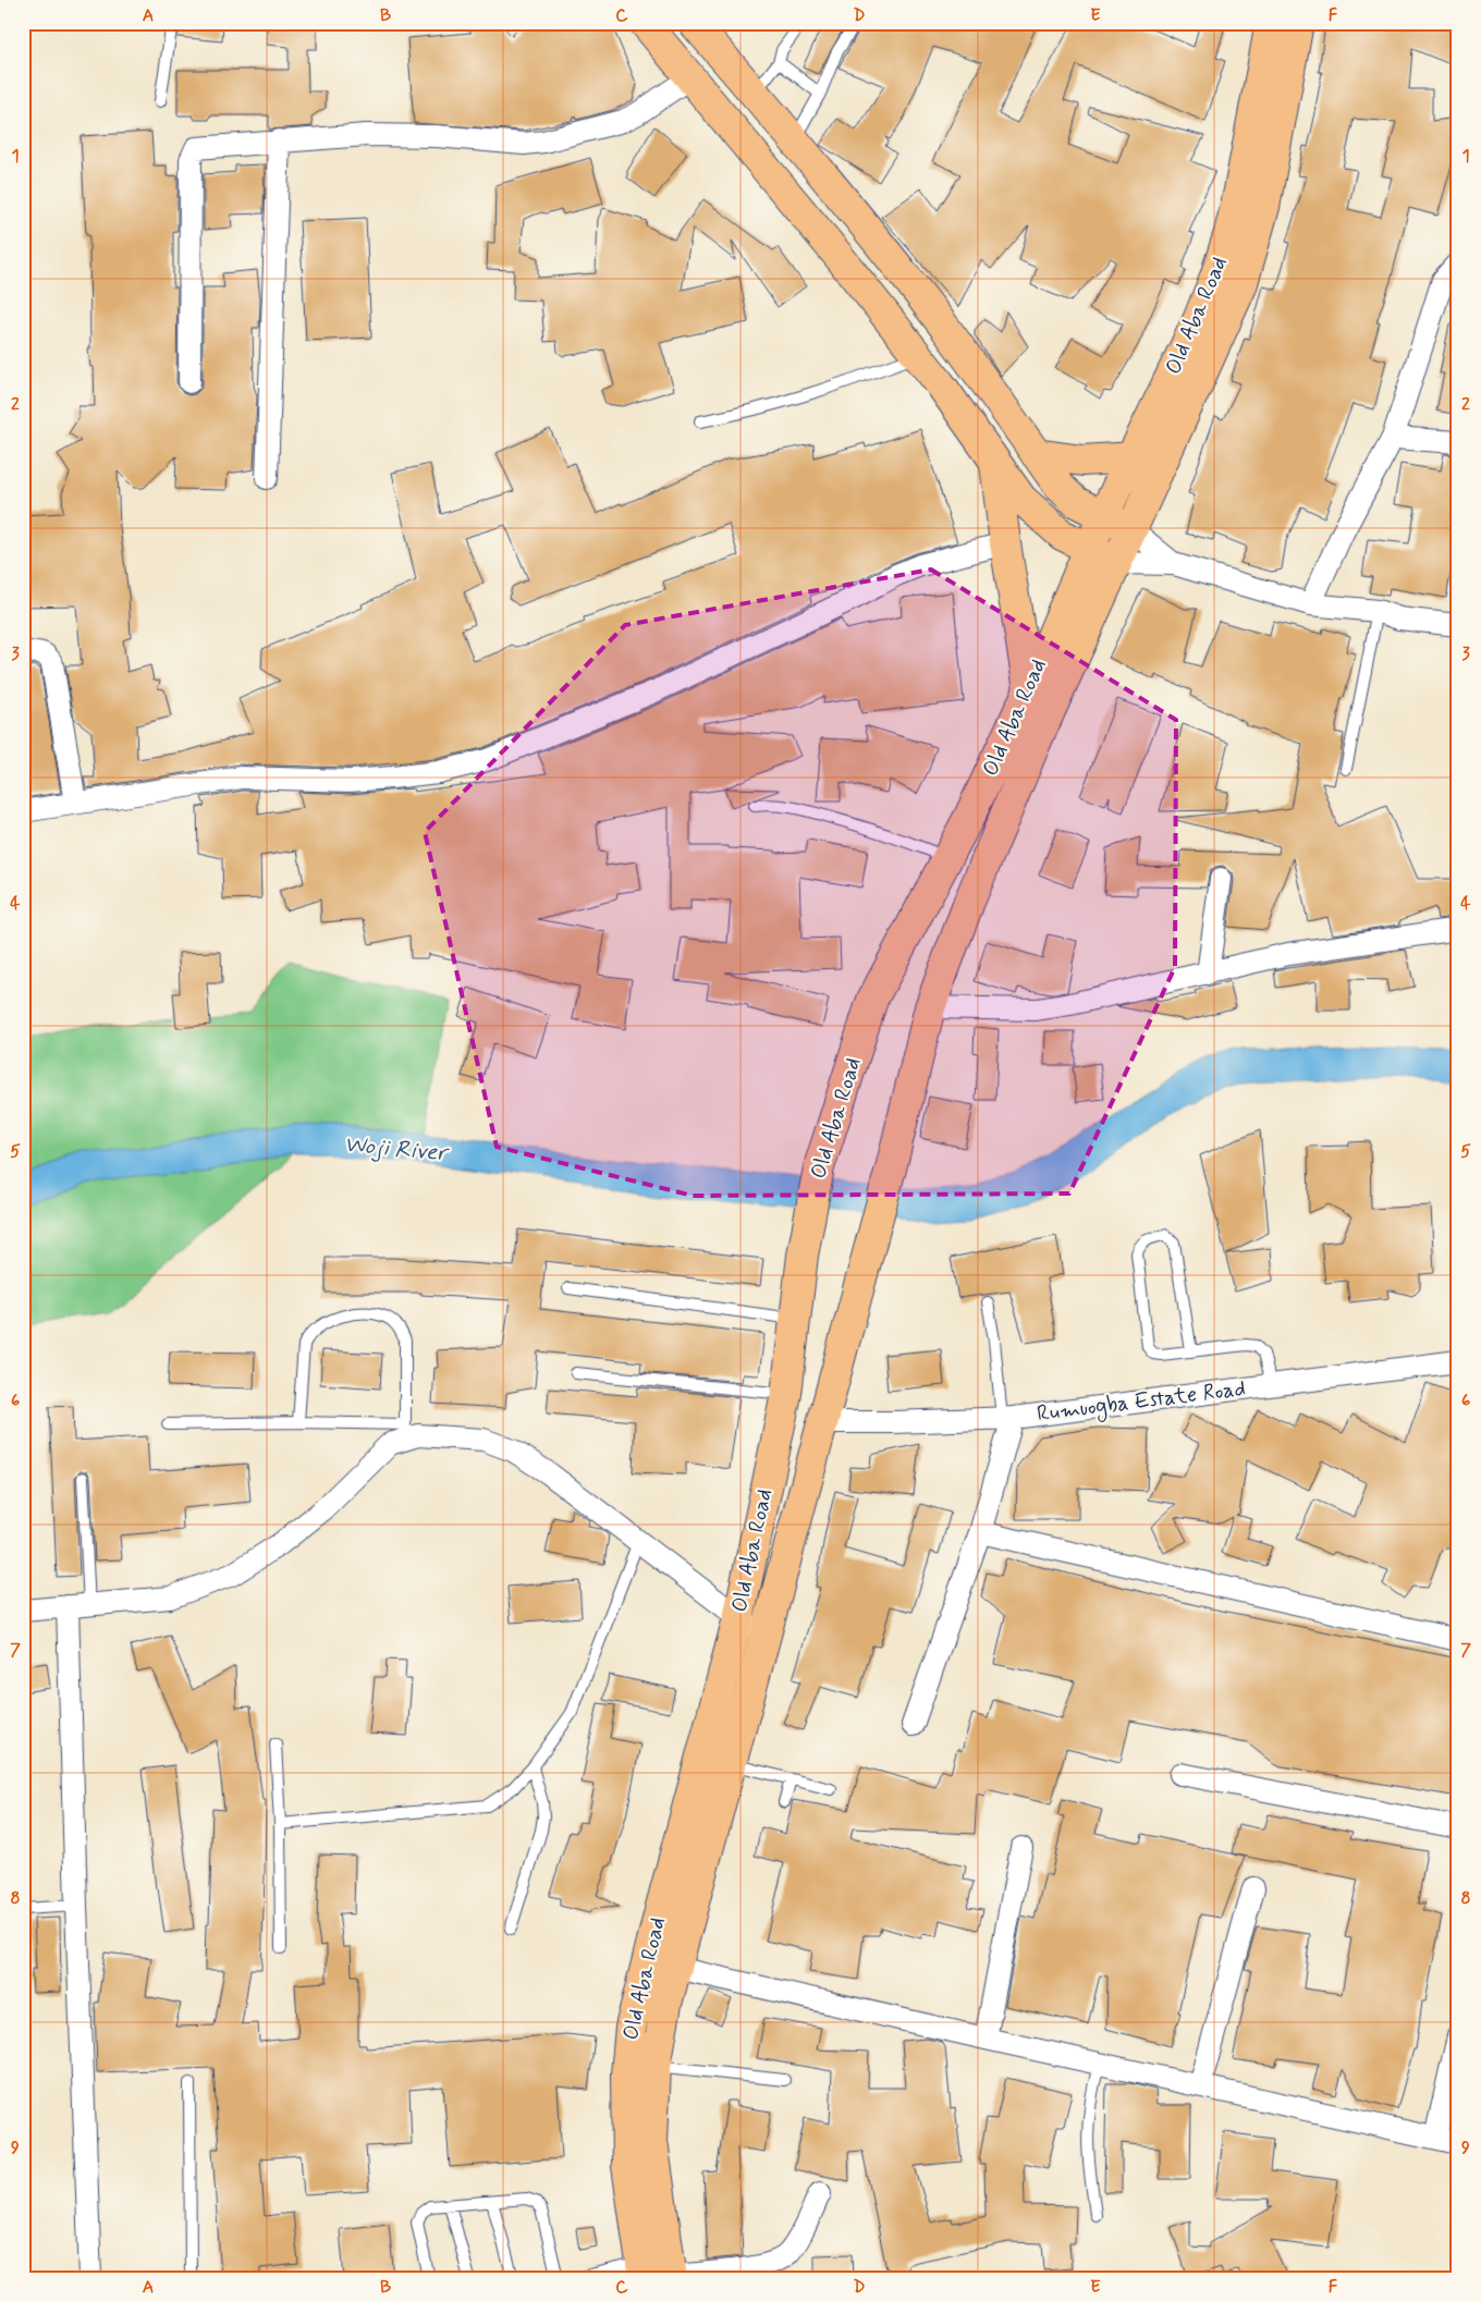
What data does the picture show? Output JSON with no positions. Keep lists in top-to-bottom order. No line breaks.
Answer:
{"streets":{"main road":["Old Aba Road"],"street":["Rumuogba Estate Road"]},"crossings":[["Old Aba Road","Rumuogba Estate Road"]],"water":["Woji River"],"grid":{"columns":["A","B","C","D","E","F"],"rows":["1","2","3","4","5","6","7","8","9"]}}
